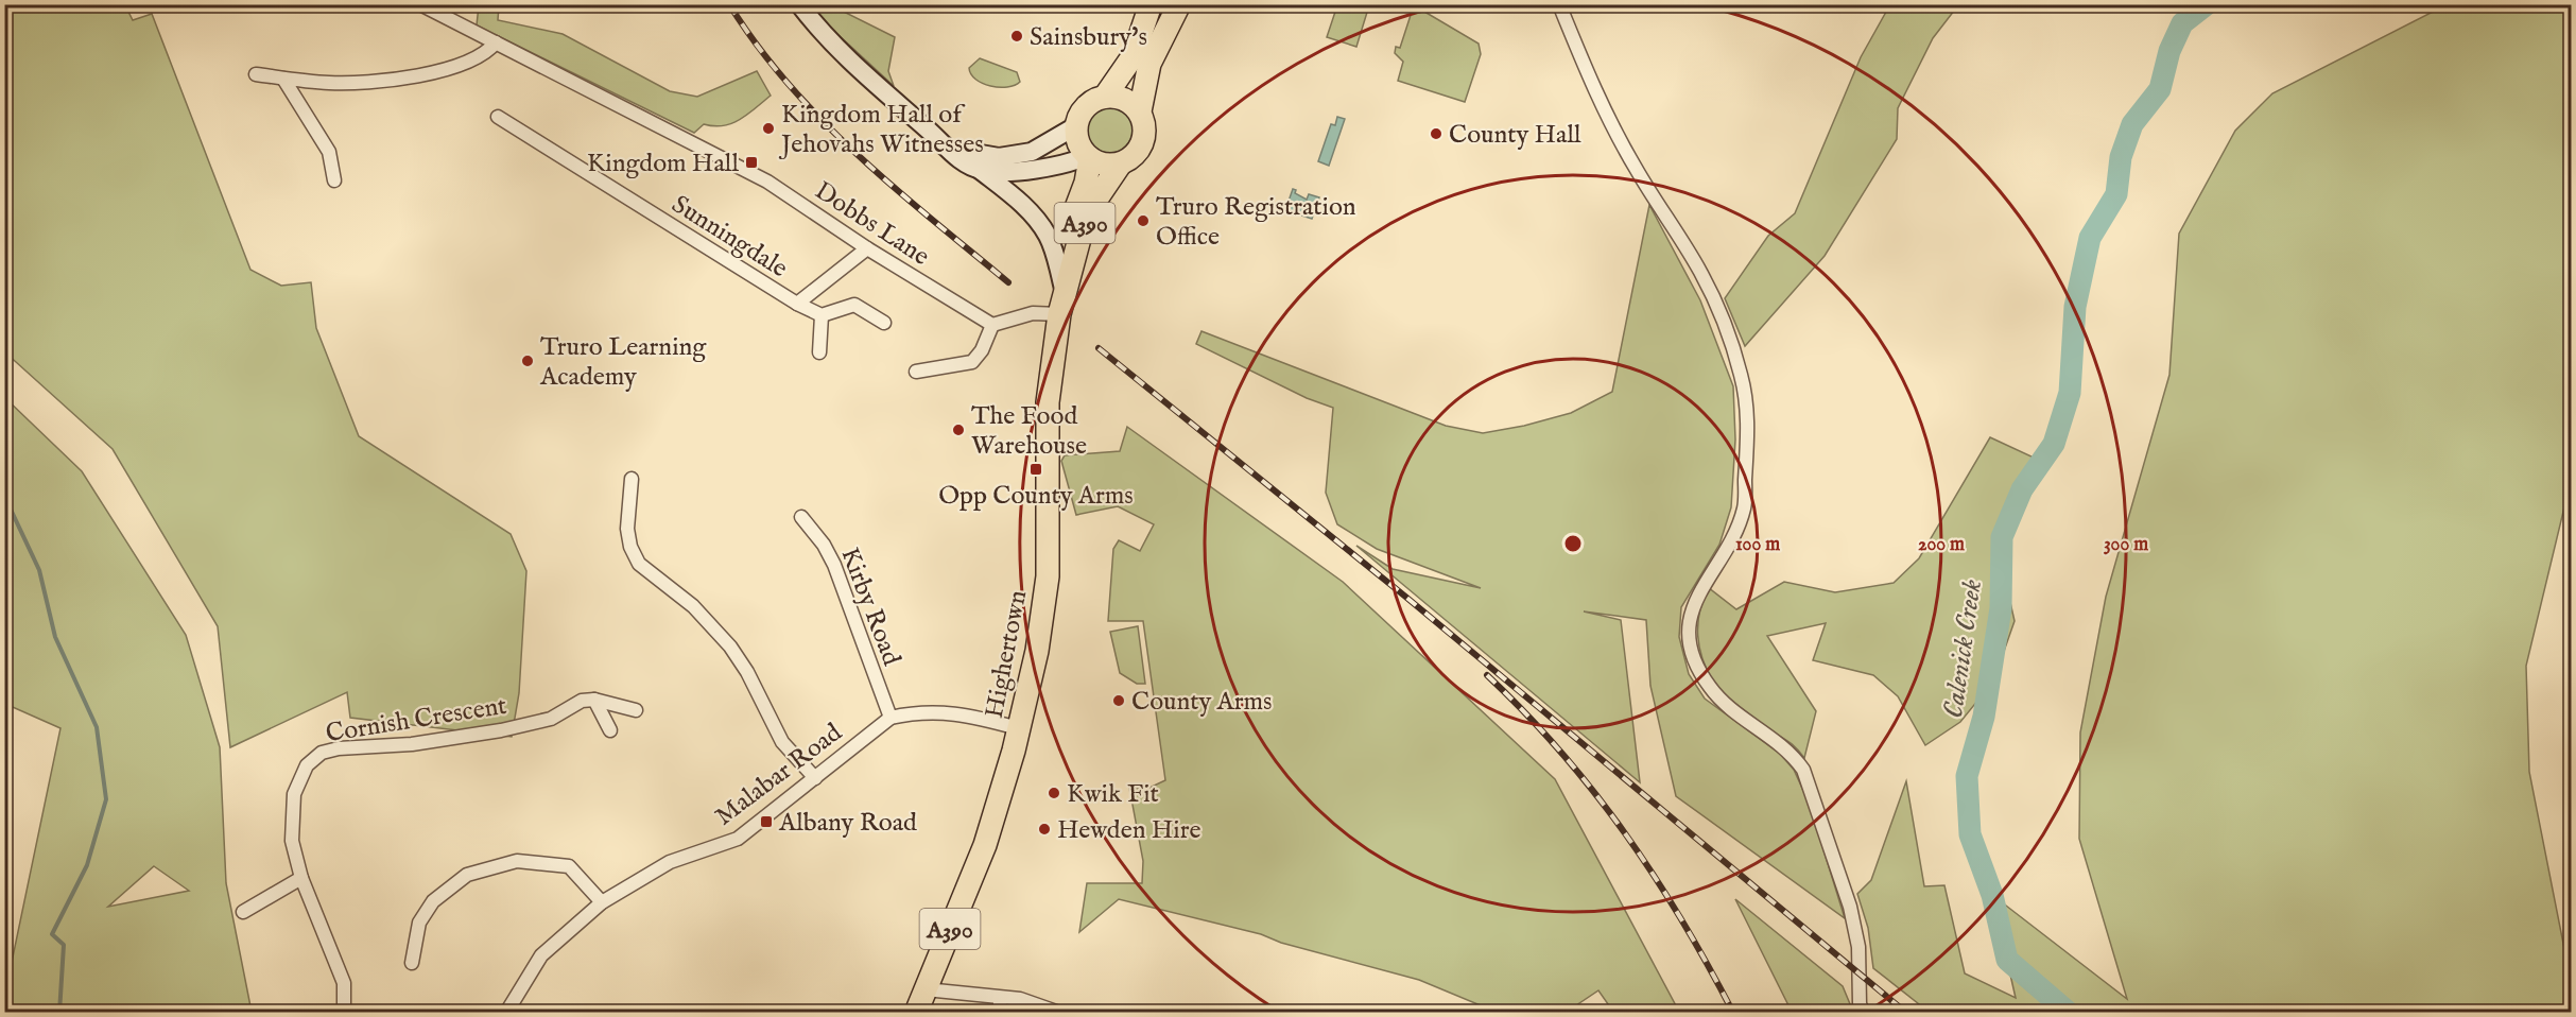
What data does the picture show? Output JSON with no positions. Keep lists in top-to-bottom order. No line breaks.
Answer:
{"streets":{"highway":["A390","Highertown"],"street":["Dobbs Lane","Sunningdale","Kirby Road","Cornish Crescent","Malabar Road"]},"crossings":[["Dobbs Lane","Sunningdale"],["Kirby Road","Malabar Road"]],"water":["Calenick Creek"],"places":{"other":["Sainsbury's","Kingdom Hall of Jehovahs Witnesses","County Hall","Truro Registration Office","Truro Learning Academy","The Food Warehouse","County Arms","Kwik Fit","Hewden Hire"],"transit":["Kingdom Hall","Opp County Arms","Albany Road"]},"rings":["100 m","200 m","300 m"]}
